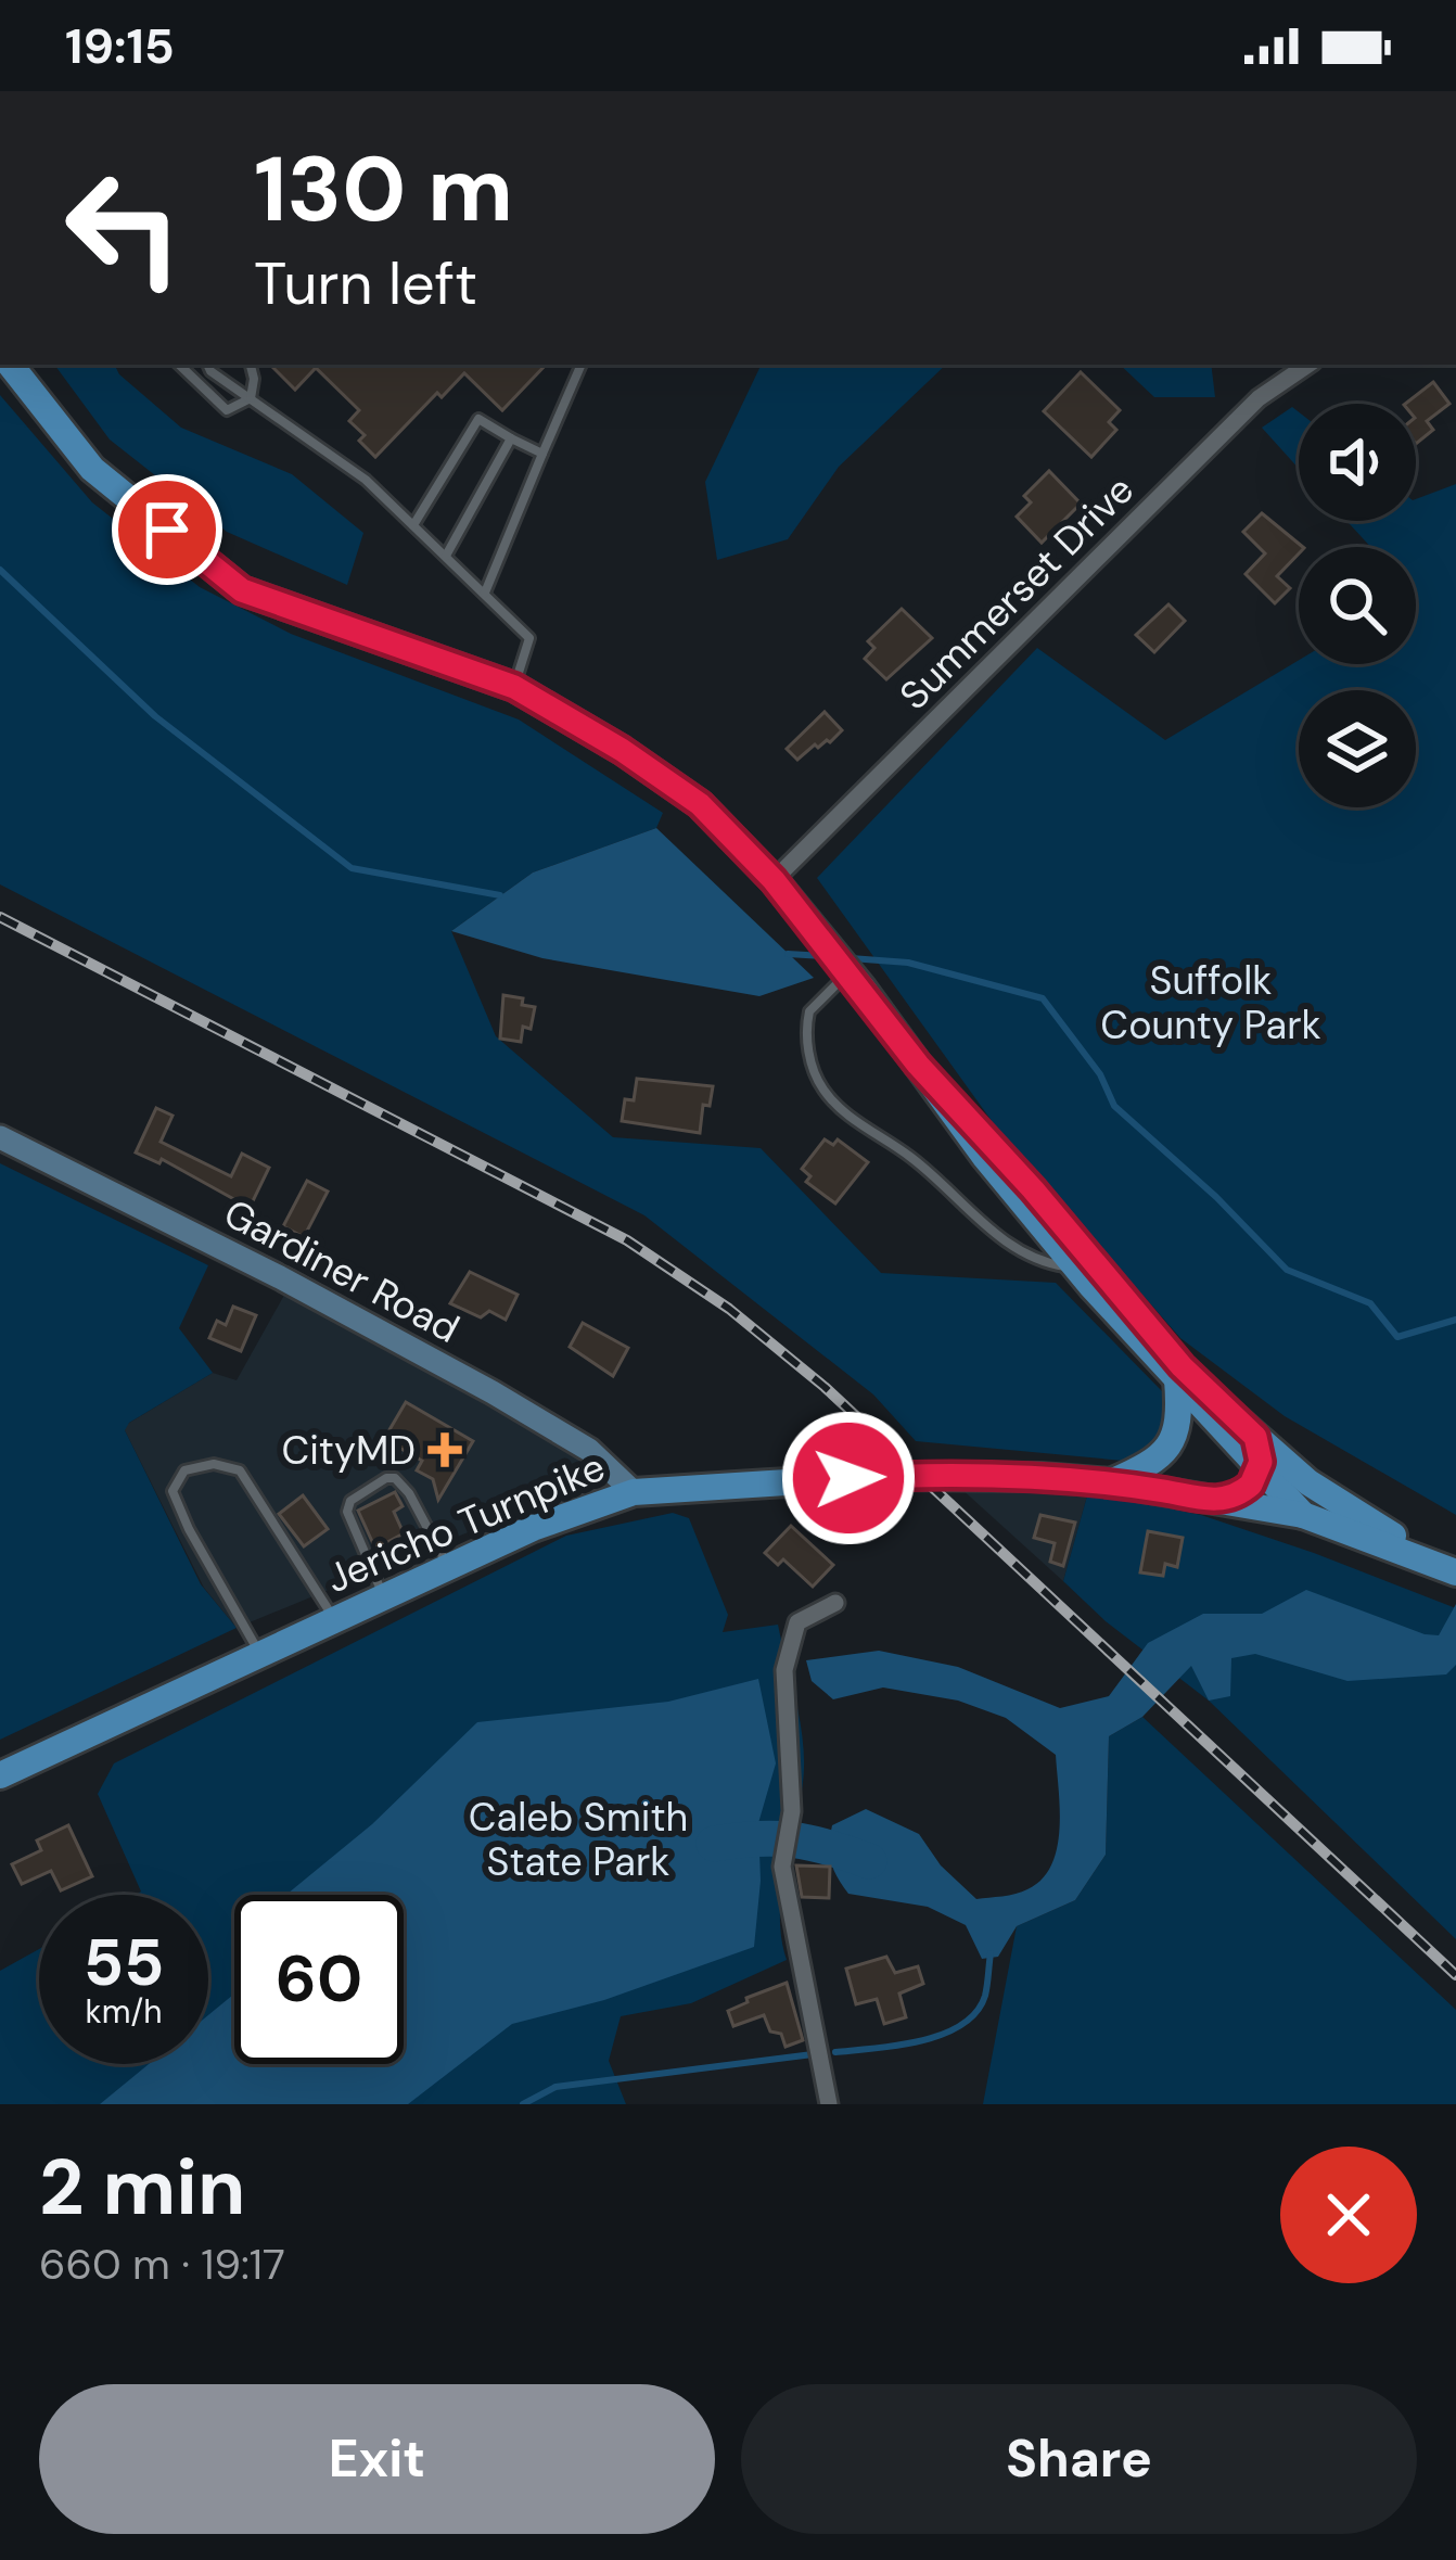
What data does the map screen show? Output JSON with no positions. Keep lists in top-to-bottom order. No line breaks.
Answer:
{"streets":{"main road":["Gardiner Road","Jericho Turnpike"],"street":["Summerset Drive"]},"crossings":[["Gardiner Road","Jericho Turnpike"]],"parks":["Suffolk County Park","Caleb Smith State Park"],"places":{"health":["CityMD"]},"page":{"status":"19:15","turn":["130 m","Turn left"],"speed":"55 km/h","limit":"60","heading":["2 min","660 m · 19:17"],"buttons":["Exit","Share"]}}
